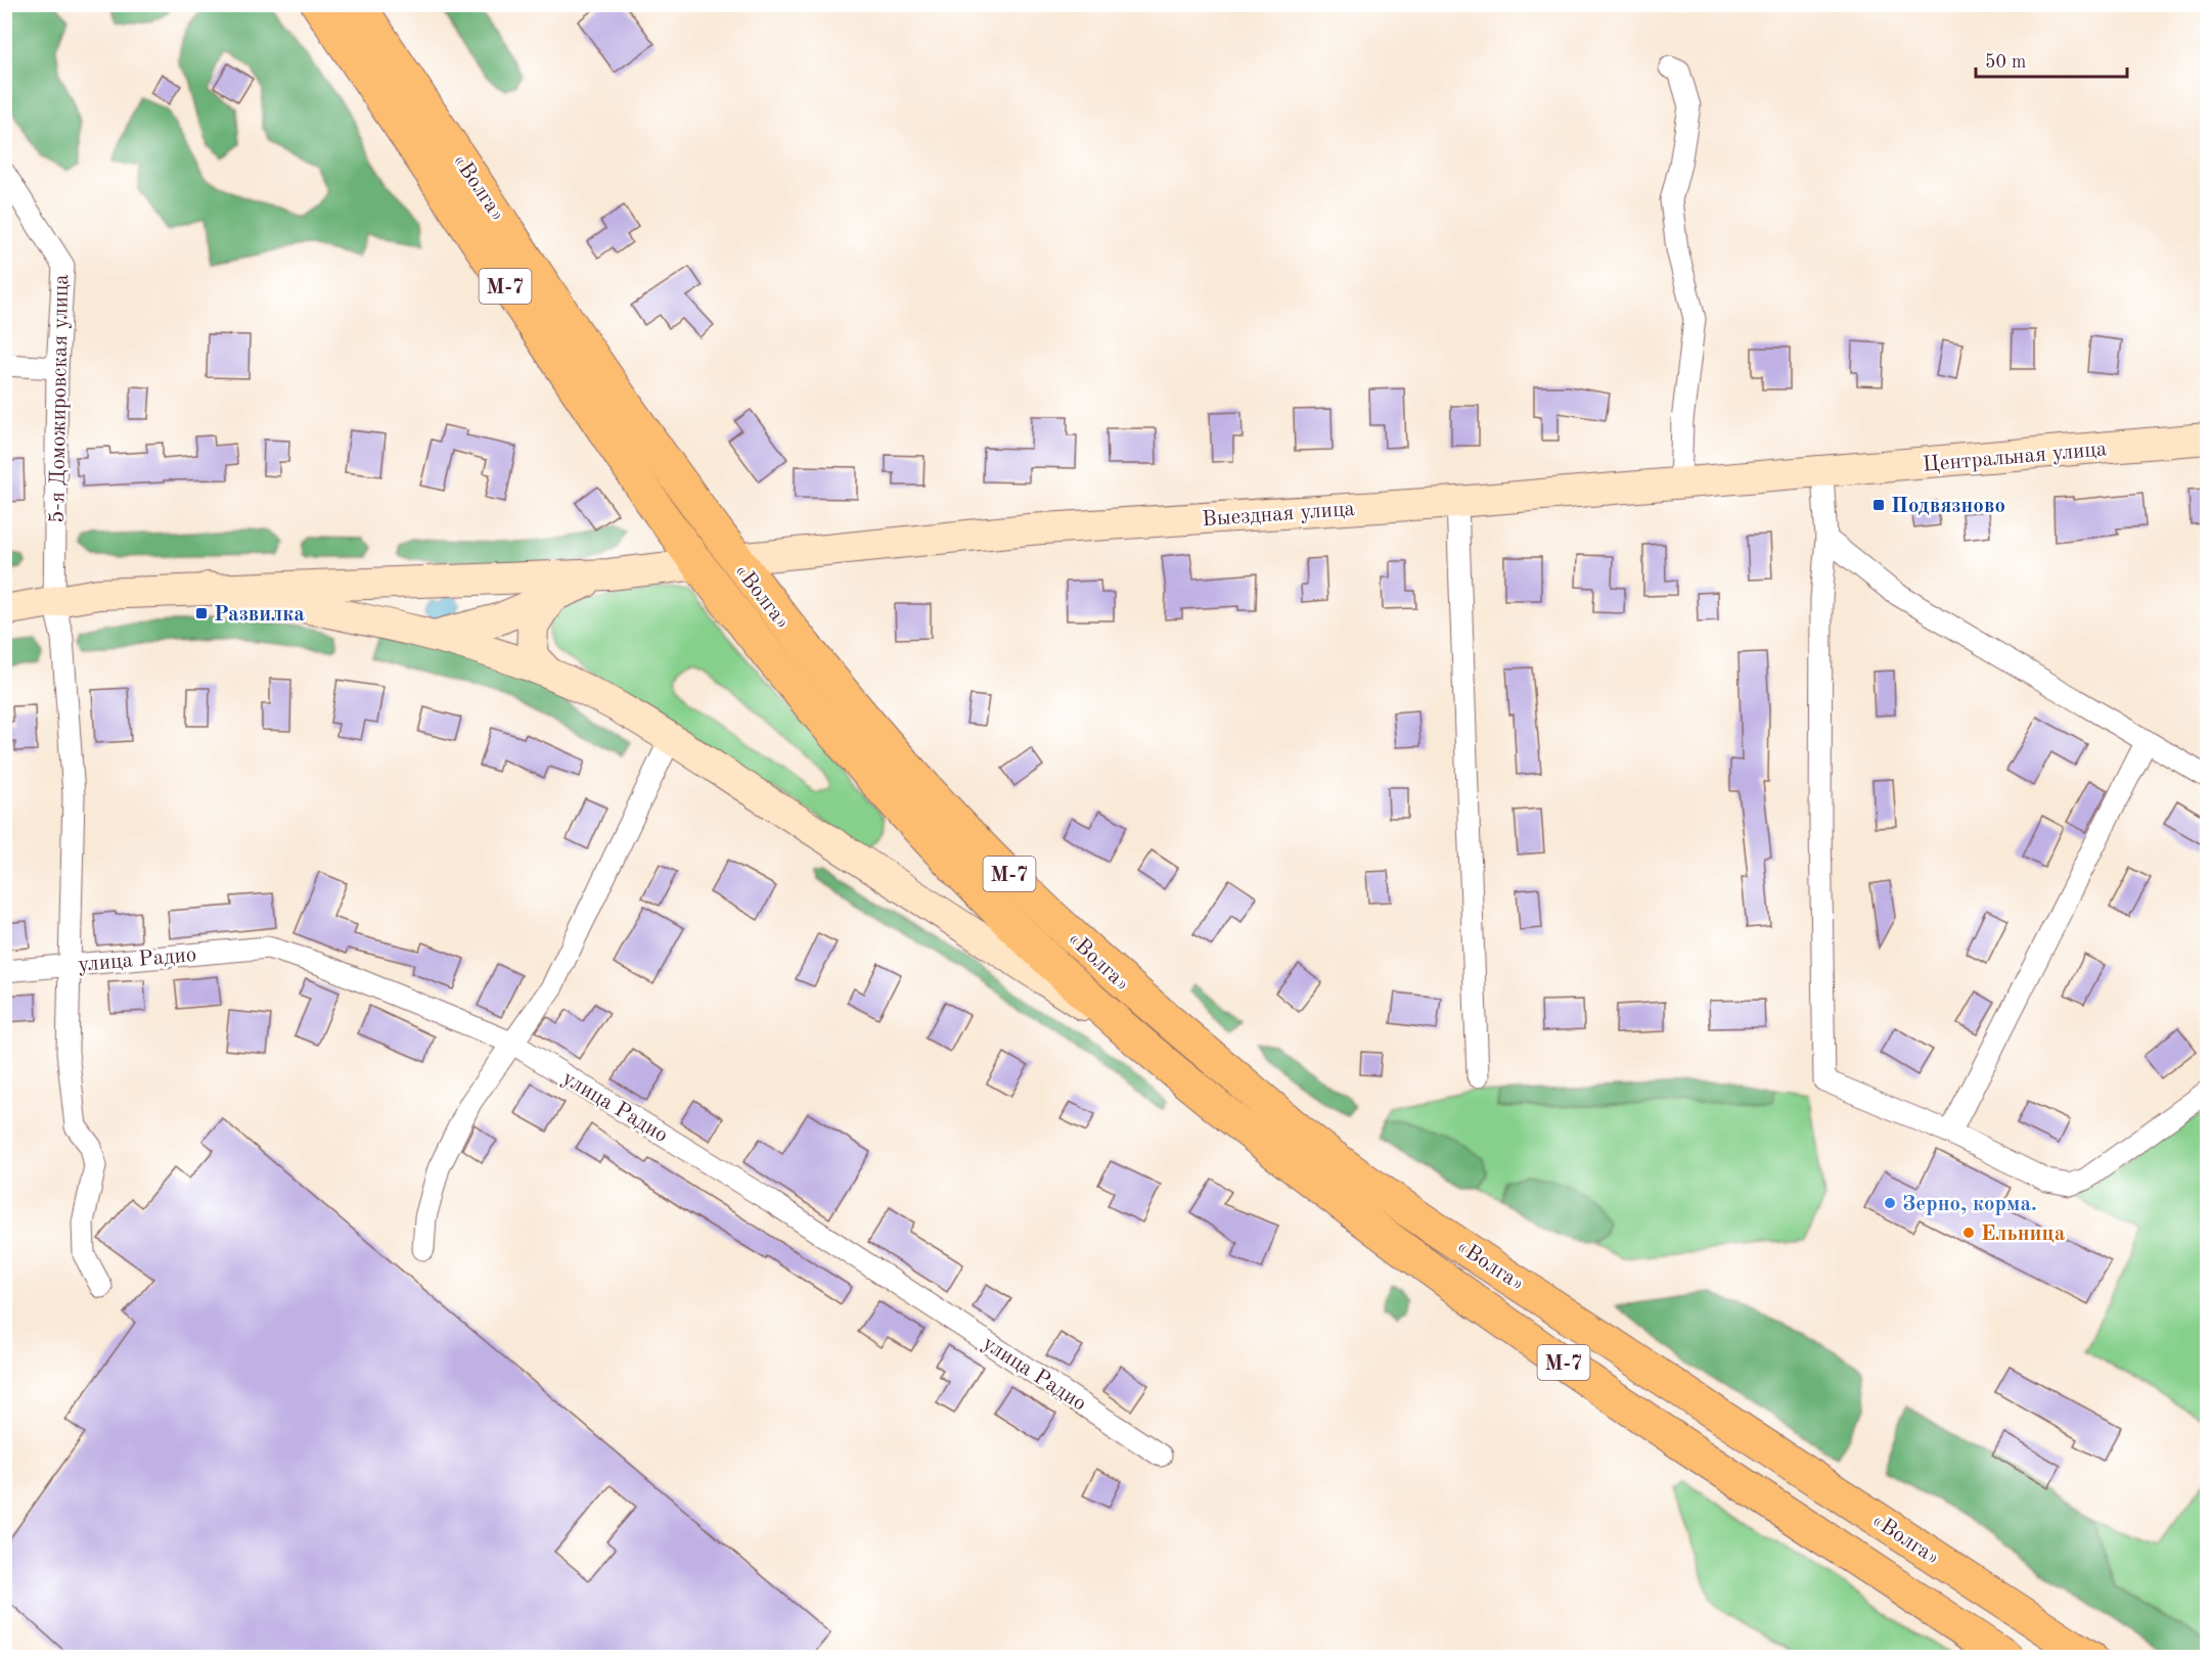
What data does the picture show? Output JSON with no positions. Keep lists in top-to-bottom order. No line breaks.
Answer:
{"streets":{"highway":["«Волга»","М-7"],"main road":["Центральная улица","Выездная улица"],"street":["5-я Доможировская улица","улица Радио"]},"crossings":[["«Волга»","Выездная улица"],["5-я Доможировская улица","улица Радио"],["Центральная улица","Выездная улица"]],"places":{"transit":["Подвязново","Развилка"],"other":["Зерно, корма.","Ельница"]},"scale_bar":"50 m"}
